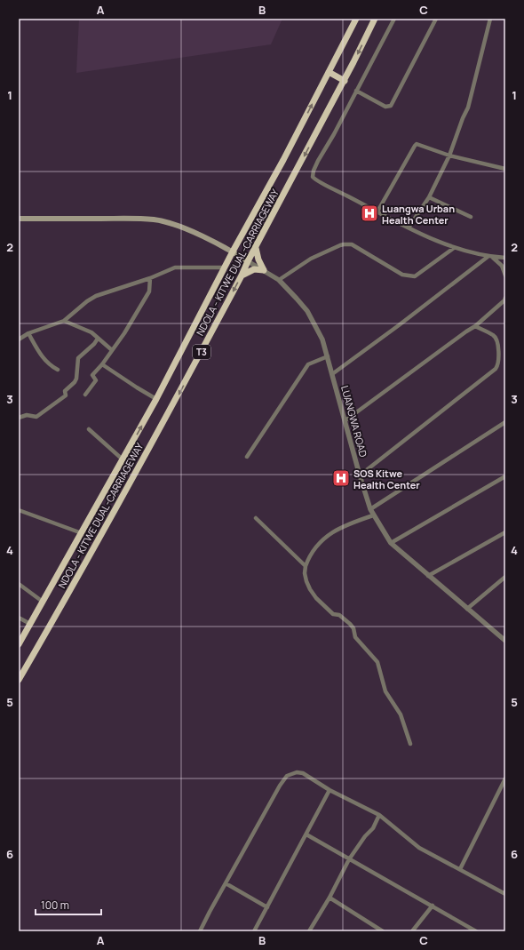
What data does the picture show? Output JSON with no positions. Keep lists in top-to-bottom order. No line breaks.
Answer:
{"streets":{"highway":["NDOLA - KITWE DUAL-CARRIAGEWAY","T3"],"main road":["LUANGWA ROAD"]},"crossings":[["NDOLA - KITWE DUAL-CARRIAGEWAY","LUANGWA ROAD"]],"places":{"hospital":["Luangwa Urban Health Center","SOS Kitwe Health Center"]},"scale_bar":"100 m","grid":{"columns":["A","B","C"],"rows":["1","2","3","4","5","6"]}}
